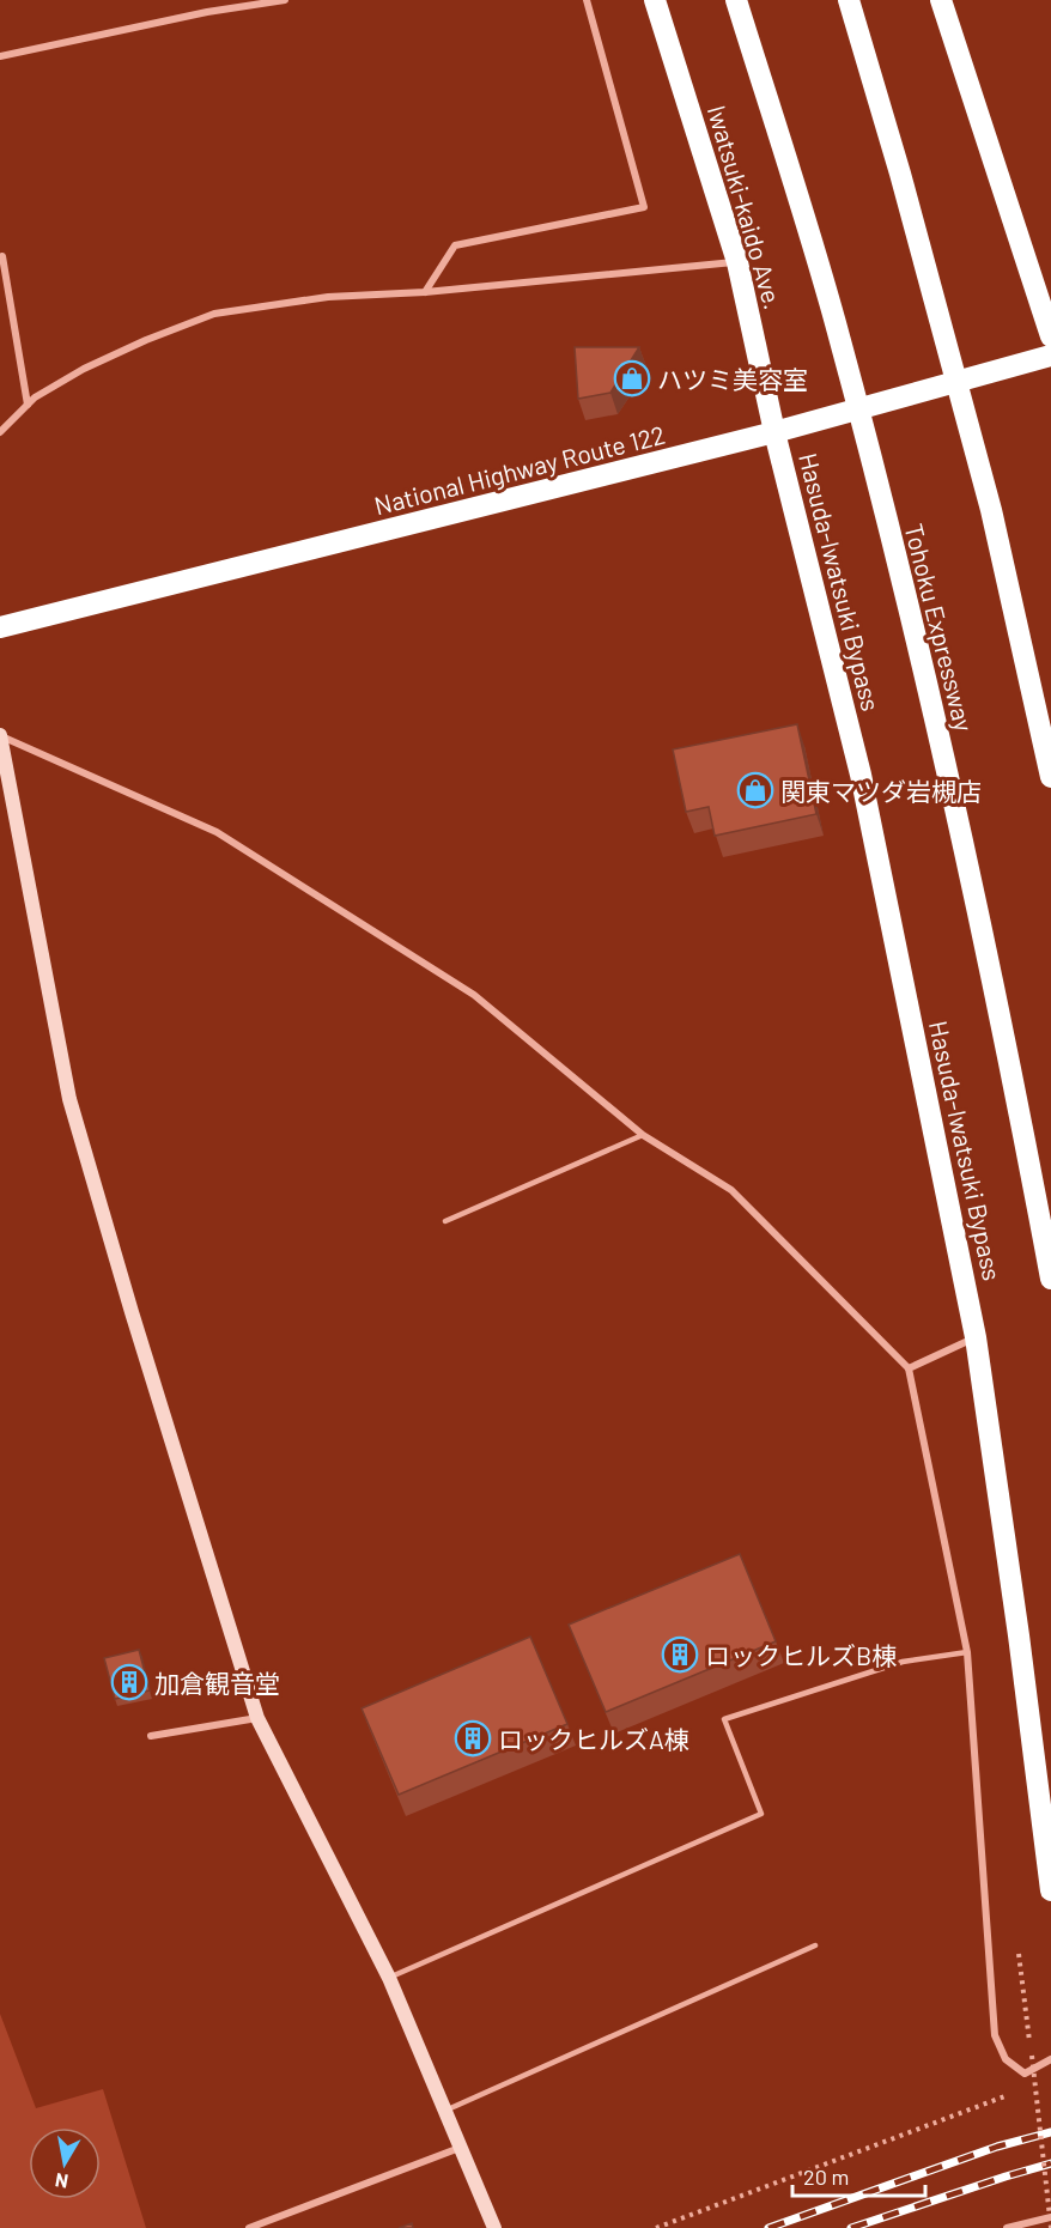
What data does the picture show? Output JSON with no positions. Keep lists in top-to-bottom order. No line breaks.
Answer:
{"streets":{"highway":["Iwatsuki-kaido Ave.","National Highway Route 122","Hasuda-Iwatsuki Bypass","Tohoku Expressway"]},"crossings":[["Iwatsuki-kaido Ave.","National Highway Route 122"],["Iwatsuki-kaido Ave.","Hasuda-Iwatsuki Bypass"],["National Highway Route 122","Hasuda-Iwatsuki Bypass"]],"places":{"shop":["ハツミ美容室","関東マツダ岩槻店"],"building":["ロックヒルズB棟","加倉観音堂","ロックヒルズA棟"]},"scale_bar":"20 m","north":"bottom"}
